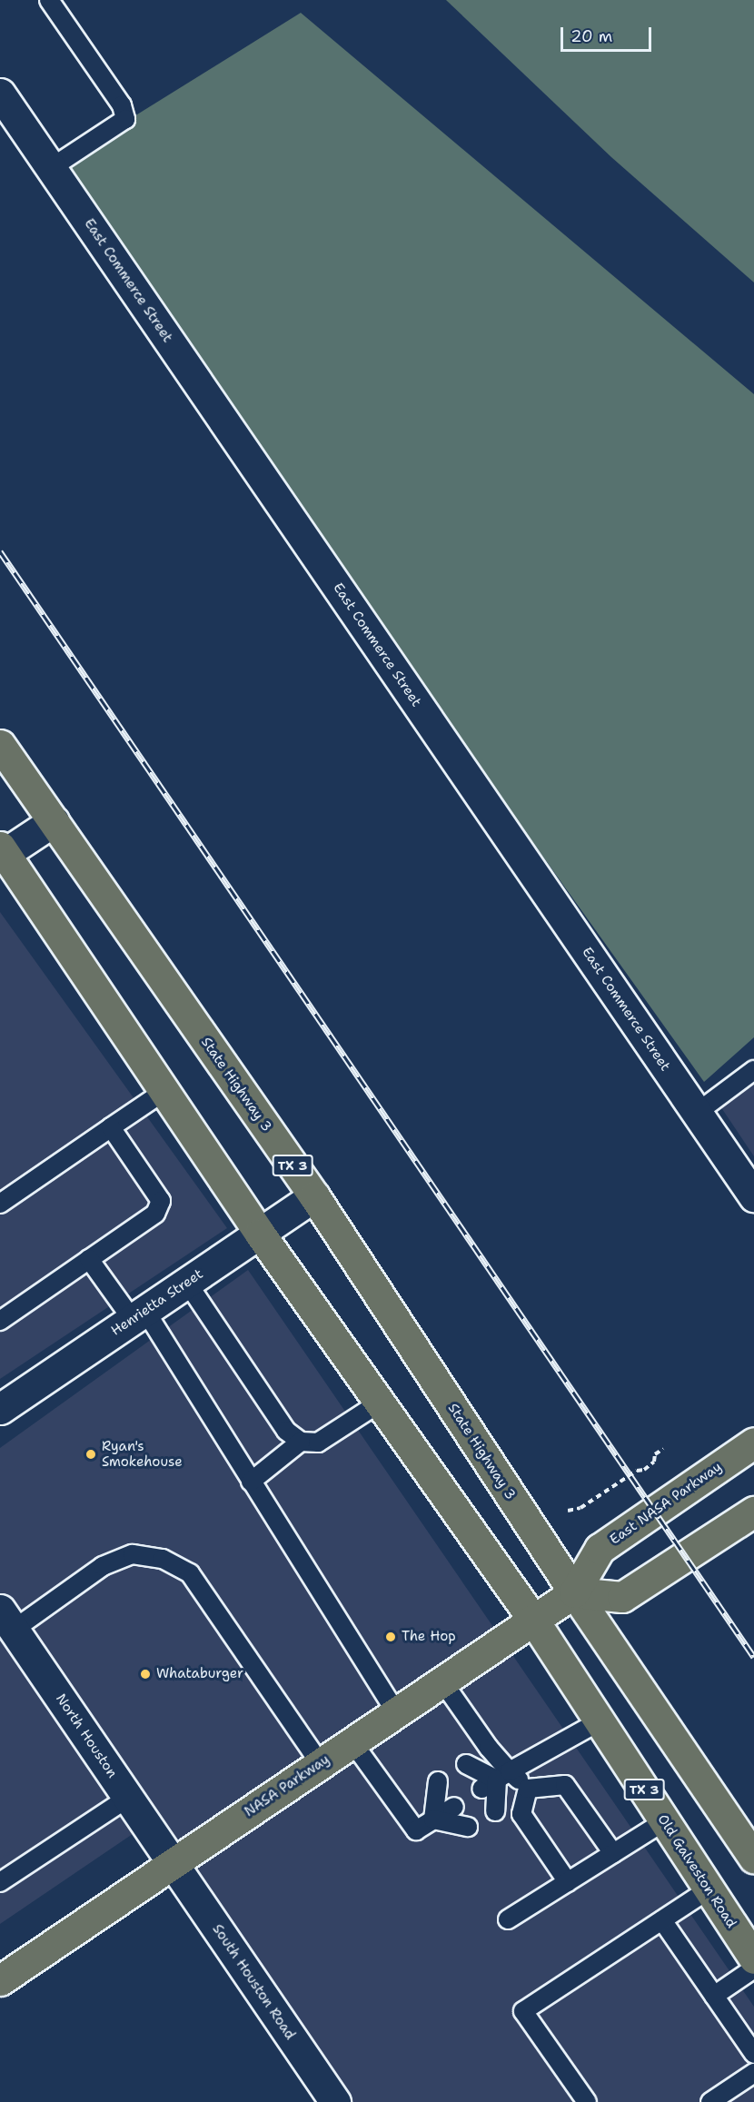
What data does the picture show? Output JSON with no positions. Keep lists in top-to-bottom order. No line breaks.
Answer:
{"streets":{"main road":["State Highway 3","TX 3","East NASA Parkway","NASA Parkway","Old Galveston Road"],"street":["East Commerce Street","Henrietta Street","North Houston","South Houston Road"]},"crossings":[["State Highway 3","TX 3"],["State Highway 3","Henrietta Street"],["State Highway 3","East NASA Parkway"],["State Highway 3","NASA Parkway"],["TX 3","Henrietta Street"],["TX 3","East NASA Parkway"],["TX 3","NASA Parkway"],["TX 3","Old Galveston Road"],["East NASA Parkway","NASA Parkway"],["North Houston","NASA Parkway"],["North Houston","South Houston Road"],["NASA Parkway","Old Galveston Road"],["NASA Parkway","South Houston Road"]],"places":["Ryan's Smokehouse","The Hop","Whataburger"],"scale_bar":"20 m"}
